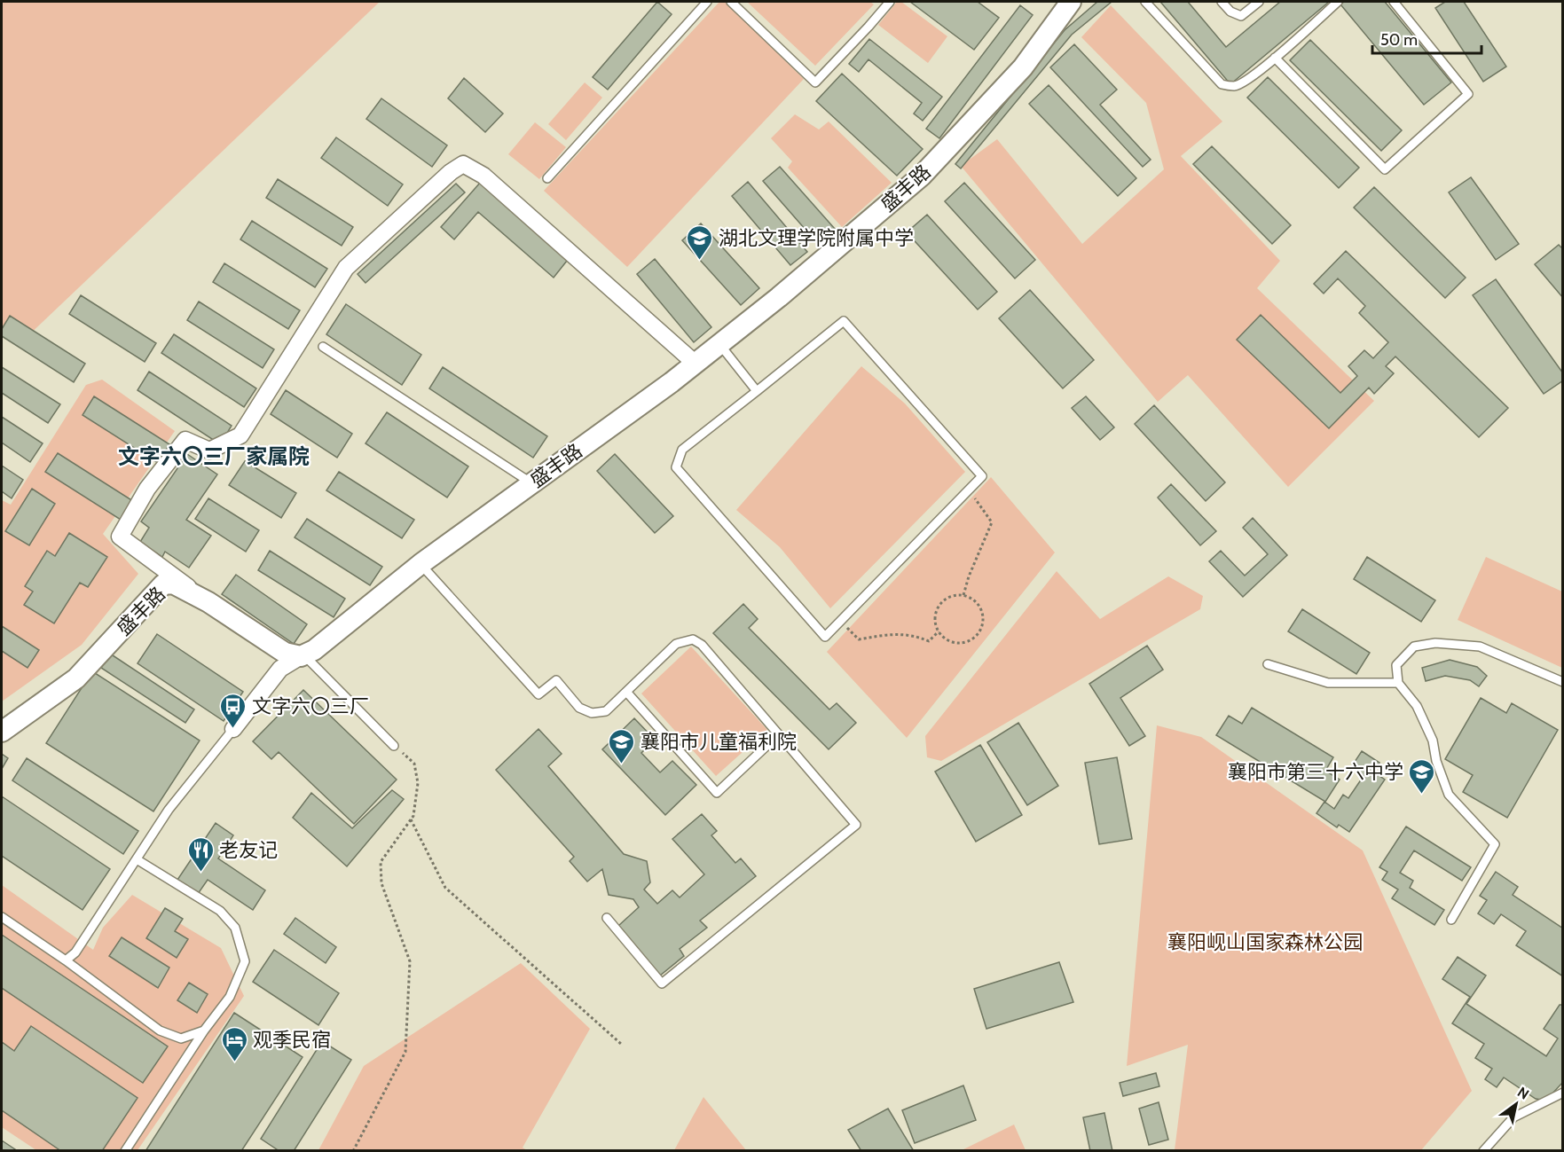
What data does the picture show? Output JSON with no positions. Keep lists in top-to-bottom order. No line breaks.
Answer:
{"streets":{"street":["盛丰路"]},"districts":["文字六〇三厂家属院"],"parks":["襄阳岘山国家森林公园"],"places":{"school or university":["湖北文理学院附属中学","襄阳市儿童福利院","襄阳市第三十六中学"],"bus stop":["文字六〇三厂"],"restaurant":["老友记"],"hotel":["观季民宿"]},"scale_bar":"50 m","north":"top right"}
